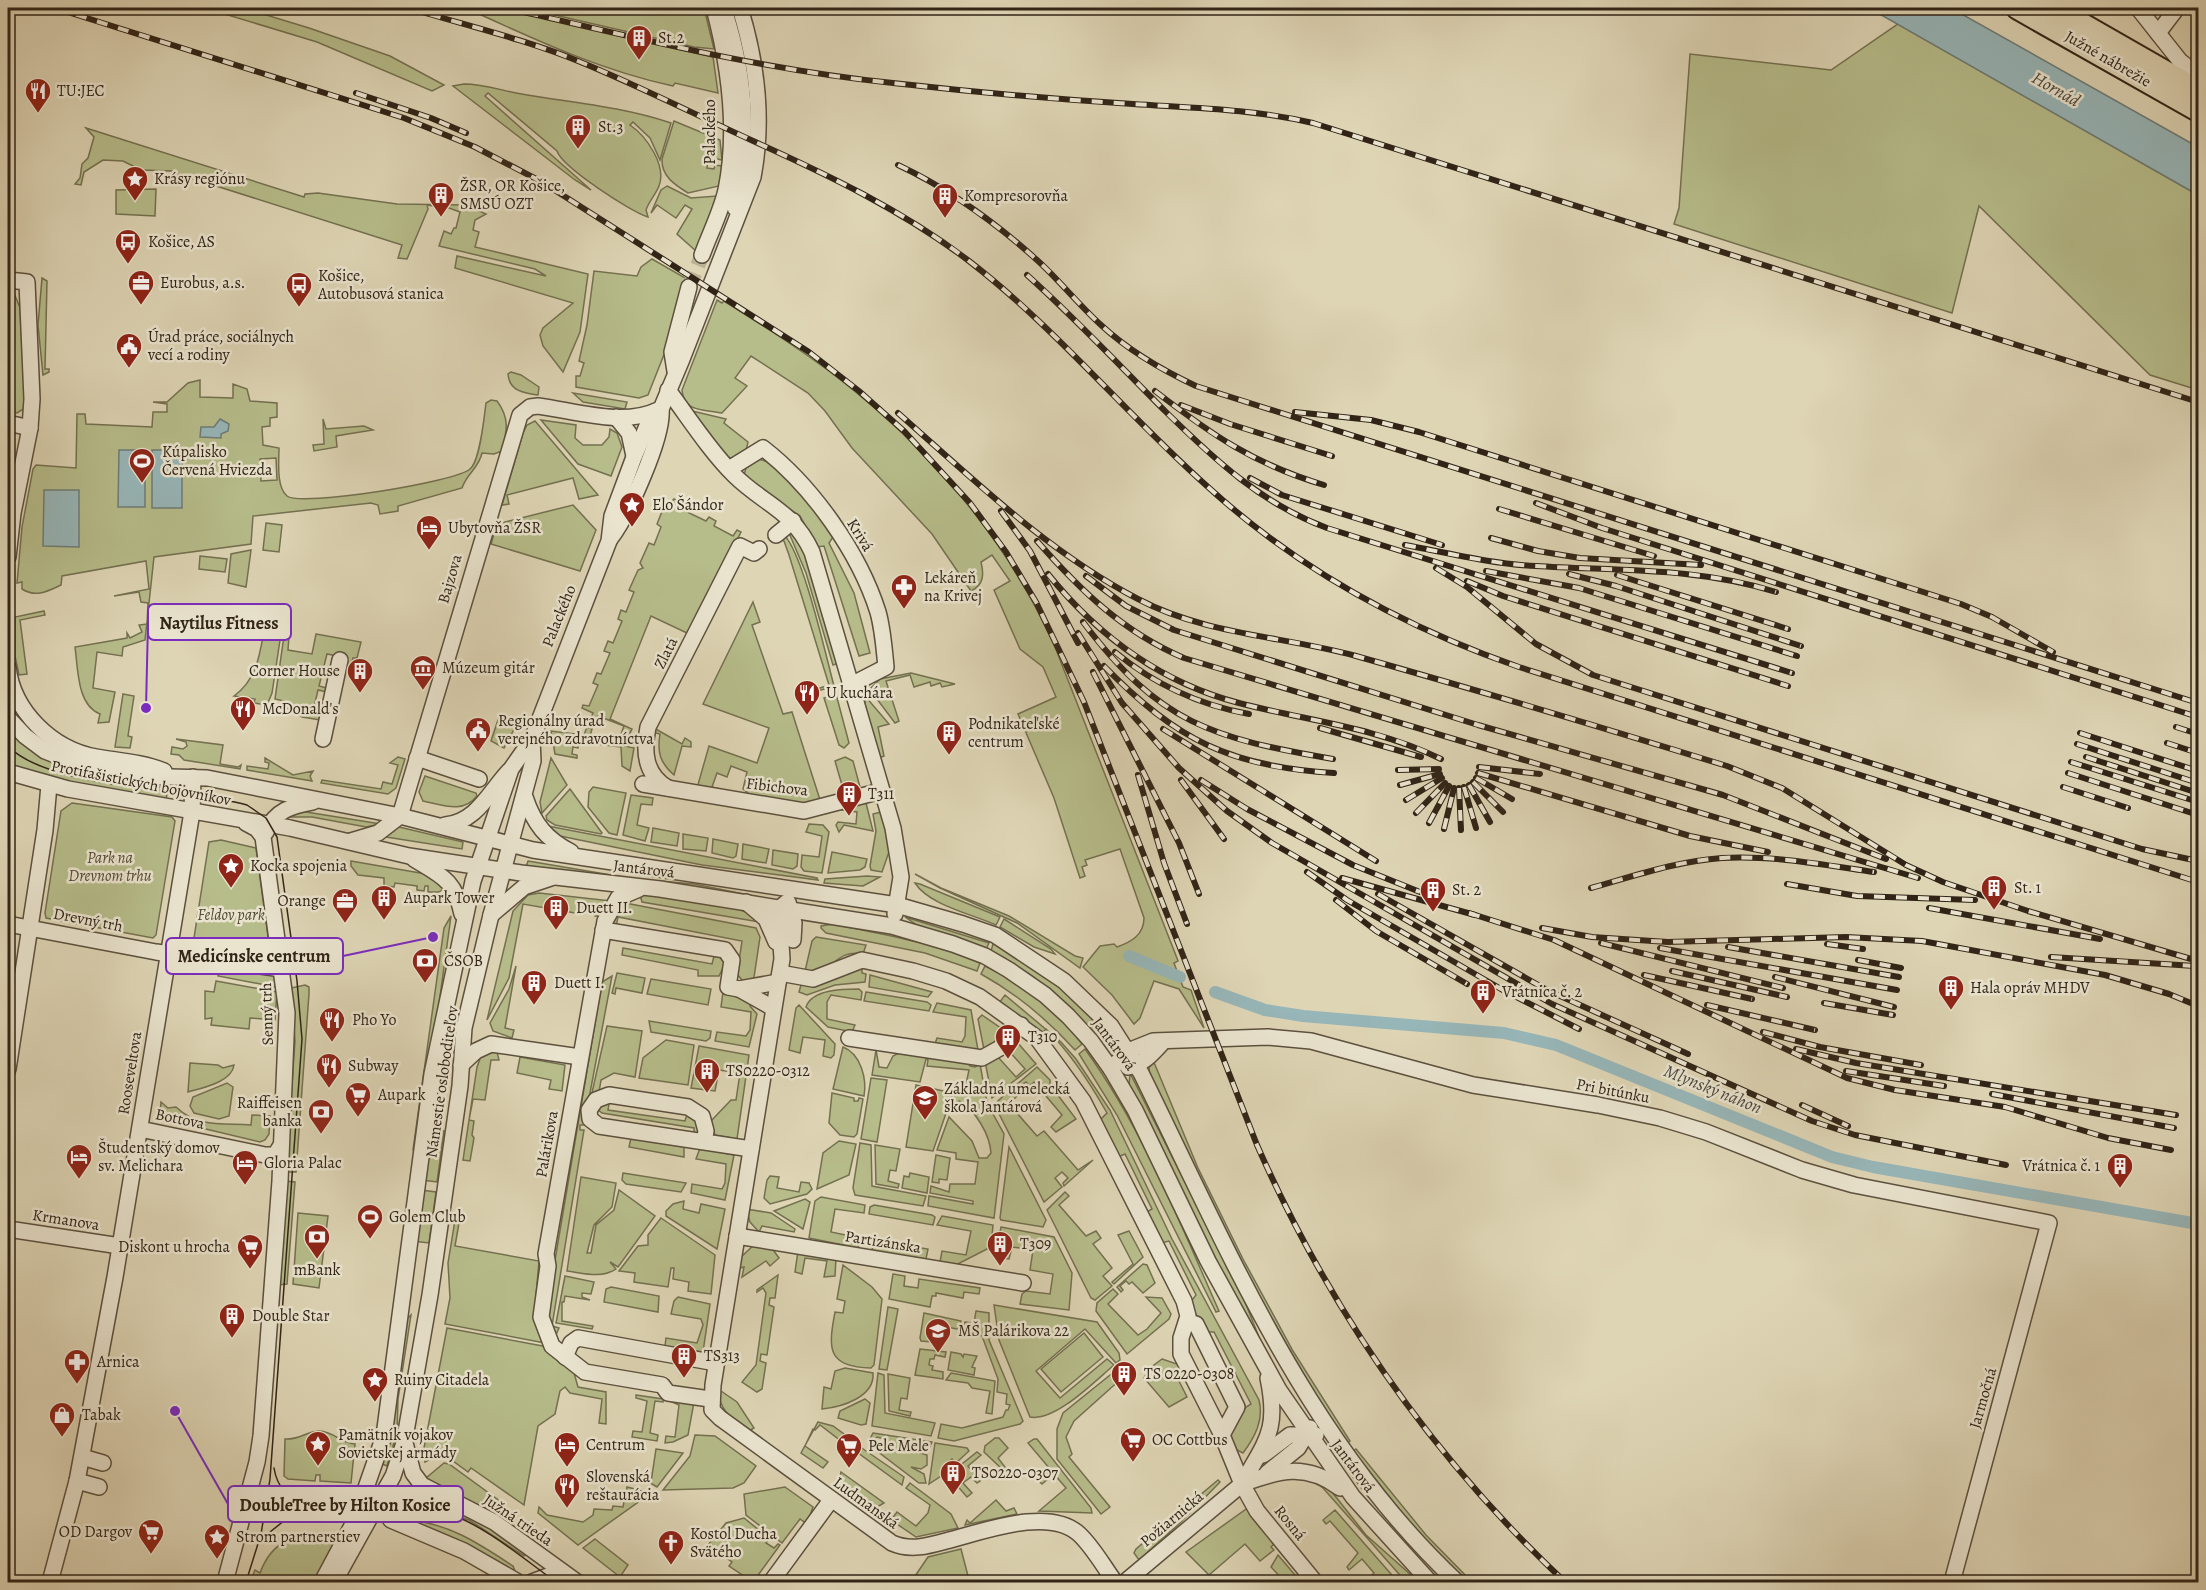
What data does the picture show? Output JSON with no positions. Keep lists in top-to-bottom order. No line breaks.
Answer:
{"streets":{"highway":["Južné nábrežie"],"street":["Palackého","Krivá","Bajzova","Zlatá","Protifašistických bojovníkov","Fibichova","Jantárová","Drevný trh","Senný trh","Rooseveltova","Námestie osloboditeľov","Pri bitúnku","Bottova","Palárikova","Krmanova","Partizánska","Jarmočná","Ludmanská","Požiarnická","Južná trieda","Rosná"]},"crossings":[["Palackého","Bajzova"],["Palackého","Protifašistických bojovníkov"],["Palackého","Jantárová"],["Palackého","Námestie osloboditeľov"],["Bajzova","Protifašistických bojovníkov"],["Zlatá","Fibichova"],["Protifašistických bojovníkov","Jantárová"],["Protifašistických bojovníkov","Drevný trh"],["Protifašistických bojovníkov","Rooseveltova"],["Jantárová","Pri bitúnku"],["Jantárová","Palárikova"],["Jantárová","Požiarnická"],["Drevný trh","Senný trh"],["Drevný trh","Rooseveltova"],["Senný trh","Bottova"],["Rooseveltova","Bottova"],["Rooseveltova","Krmanova"],["Námestie osloboditeľov","Južná trieda"],["Pri bitúnku","Jarmočná"],["Palárikova","Ludmanská"],["Požiarnická","Rosná"]],"water":["Hornád","Mlynský náhon"],"parks":["Park na Drevnom trhu","Feldov park"],"places":{"building":["St.2","St.3","ŽSR, OR Košice, SMSÚ OZT","Kompresorovňa","Corner House","Podnikateľské centrum","T311","St. 1","St. 2","Aupark Tower","Duett II.","Duett I.","Hala opráv MHDV","Vrátnica č. 2","T310","TS0220-0312","Vrátnica č. 1","T309","Double Star","TS313","TS 0220-0308","TS0220-0307"],"restaurant":["TU:JEC","U kuchára","McDonald's","Pho Yo","Subway","Slovenská reštaurácia"],"place":["Krásy regiónu","Elo Šándor","Kocka spojenia","Ruiny Citadela","Pamätník vojakov Sovietskej armády","Strom partnerstiev"],"bus stop":["Košice, AS","Košice, Autobusová stanica"],"office":["Eurobus, a.s.","Orange"],"public building":["Úrad práce, sociálnych vecí a rodiny","Regionálny úrad verejného zdravotníctva"],"sports":["Kúpalisko Červená Hviezda","Golem Club"],"hotel":["Ubytovňa ŽSR","Študentský domov sv. Melichara","Gloria Palac","Centrum"],"pharmacy":["Lekáreň na Krivej","Arnica"],"museum":["Múzeum gitár"],"other":["Naytilus Fitness","Medicínske centrum","DoubleTree by Hilton Kosice"],"bank":["ČSOB","Raiffeisen banka","mBank"],"supermarket":["Aupark","Diskont u hrocha","OC Cottbus","Pele Mele","OD Dargov"],"school or university":["Základná umelecká škola Jantárová","MŠ Palárikova 22"],"shop":["Tabak"],"church":["Kostol Ducha Svätého"]}}
